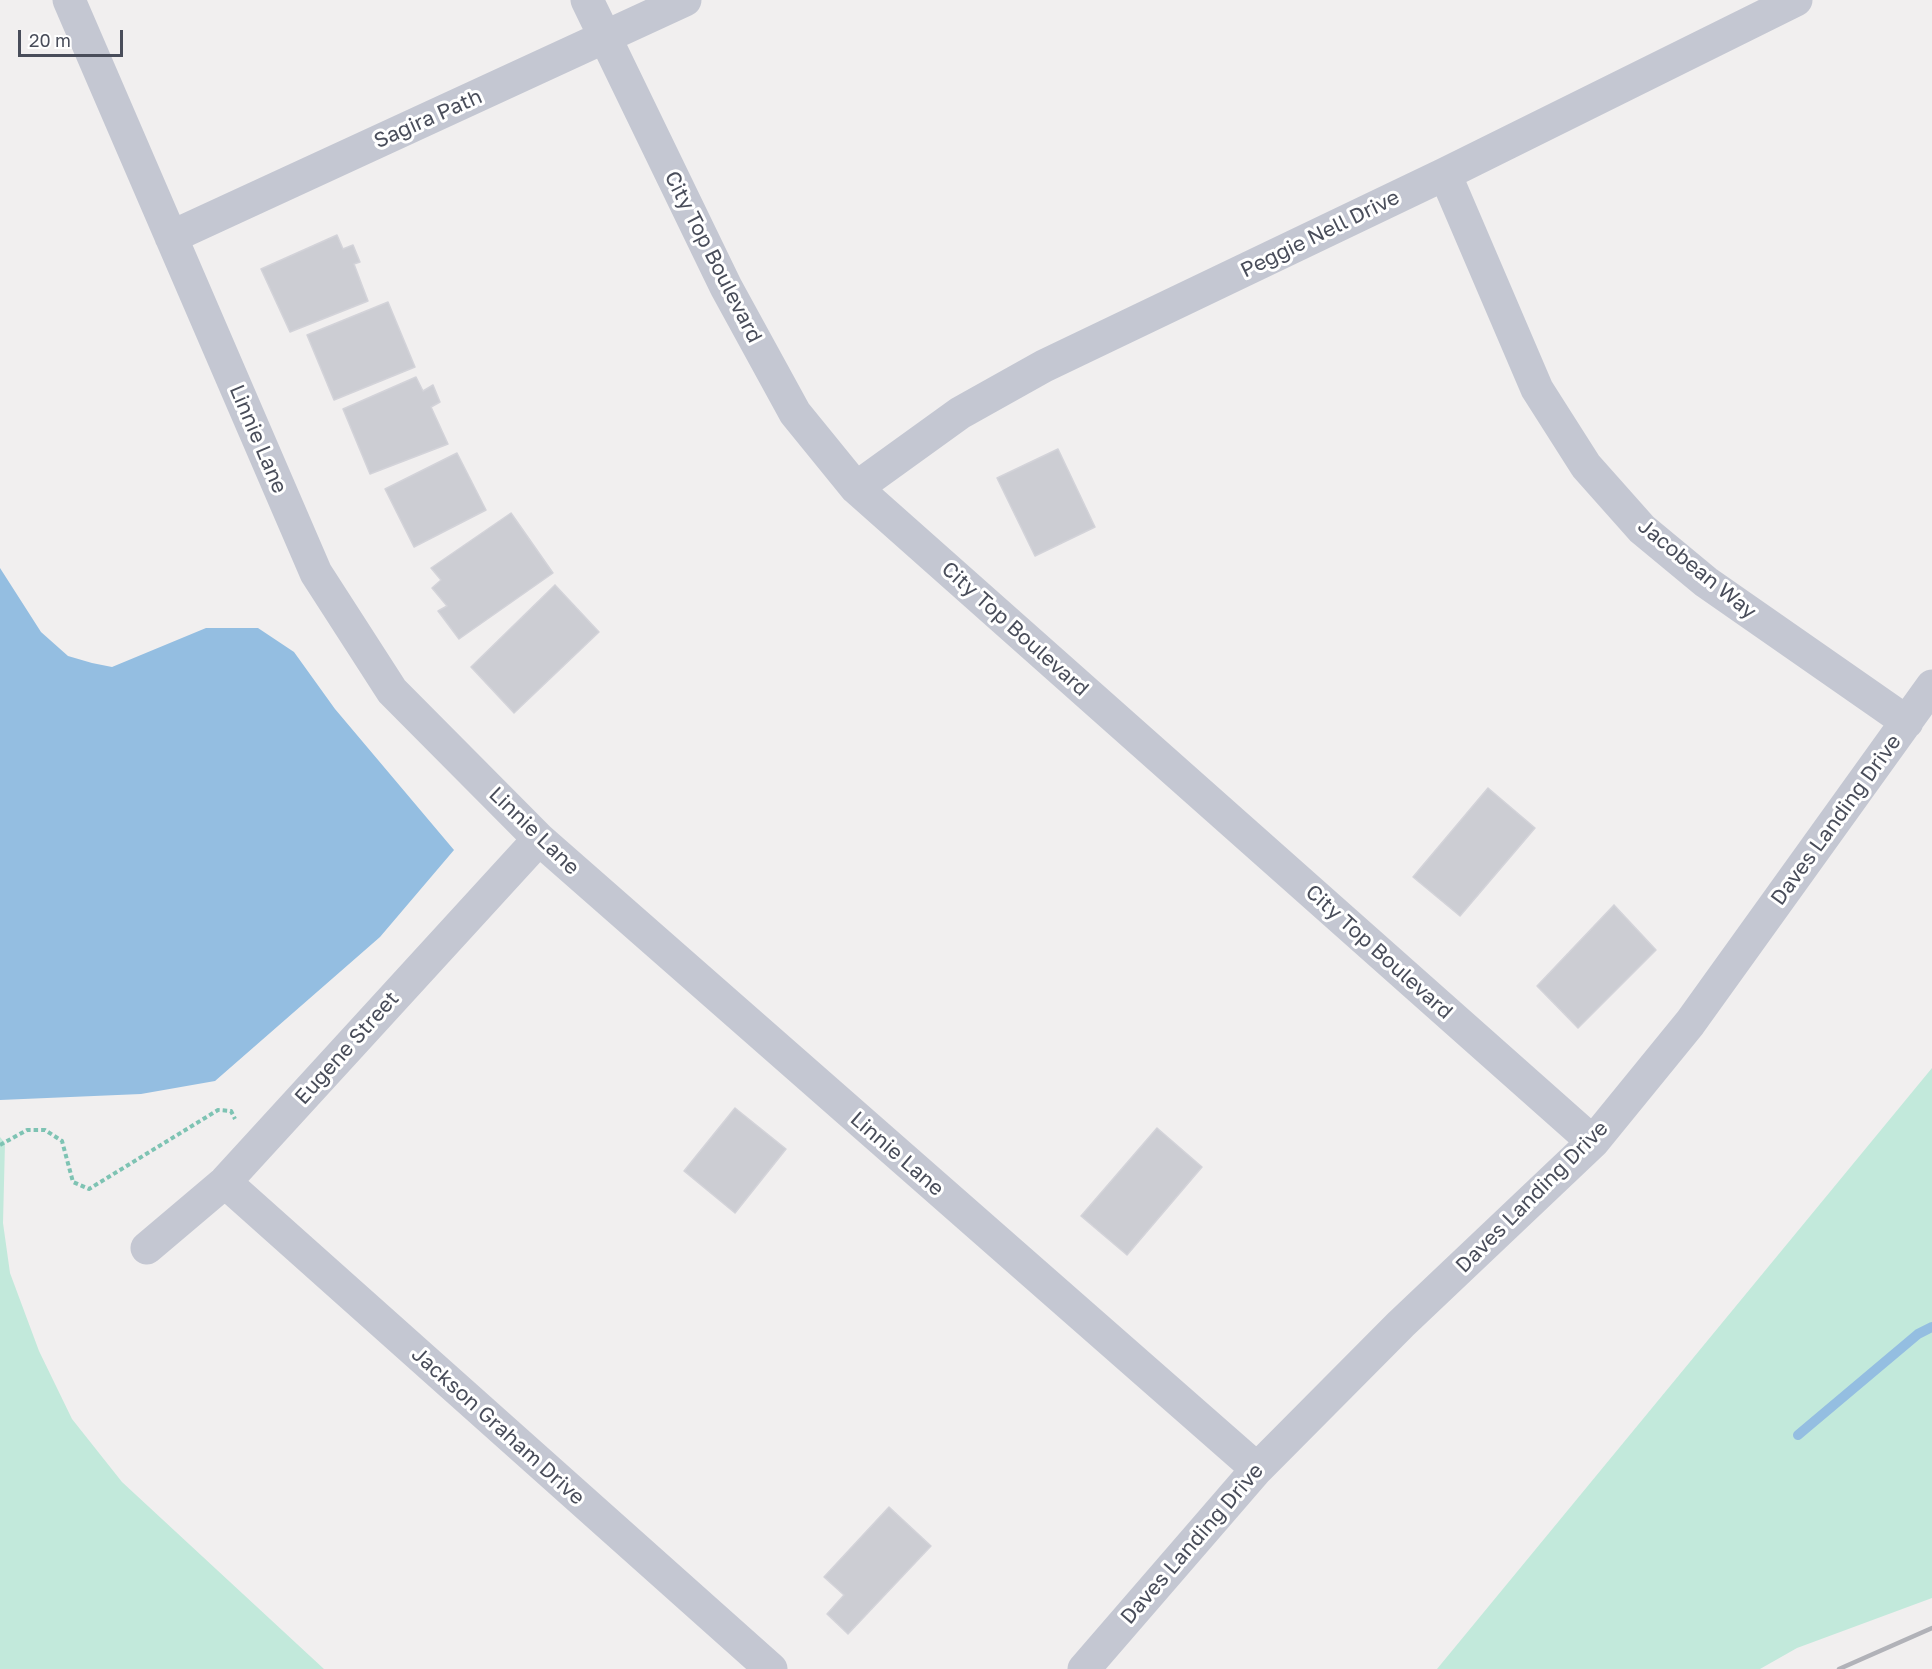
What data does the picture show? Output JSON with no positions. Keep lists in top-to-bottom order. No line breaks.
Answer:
{"streets":{"street":["Sagira Path","Peggie Nell Drive","City Top Boulevard","Linnie Lane","Jacobean Way","Daves Landing Drive","Eugene Street","Jackson Graham Drive"]},"crossings":[["Sagira Path","City Top Boulevard"],["Sagira Path","Linnie Lane"],["Peggie Nell Drive","City Top Boulevard"],["Peggie Nell Drive","Jacobean Way"],["City Top Boulevard","Daves Landing Drive"],["Linnie Lane","Daves Landing Drive"],["Linnie Lane","Eugene Street"],["Jacobean Way","Daves Landing Drive"],["Eugene Street","Jackson Graham Drive"]],"scale_bar":"20 m"}
